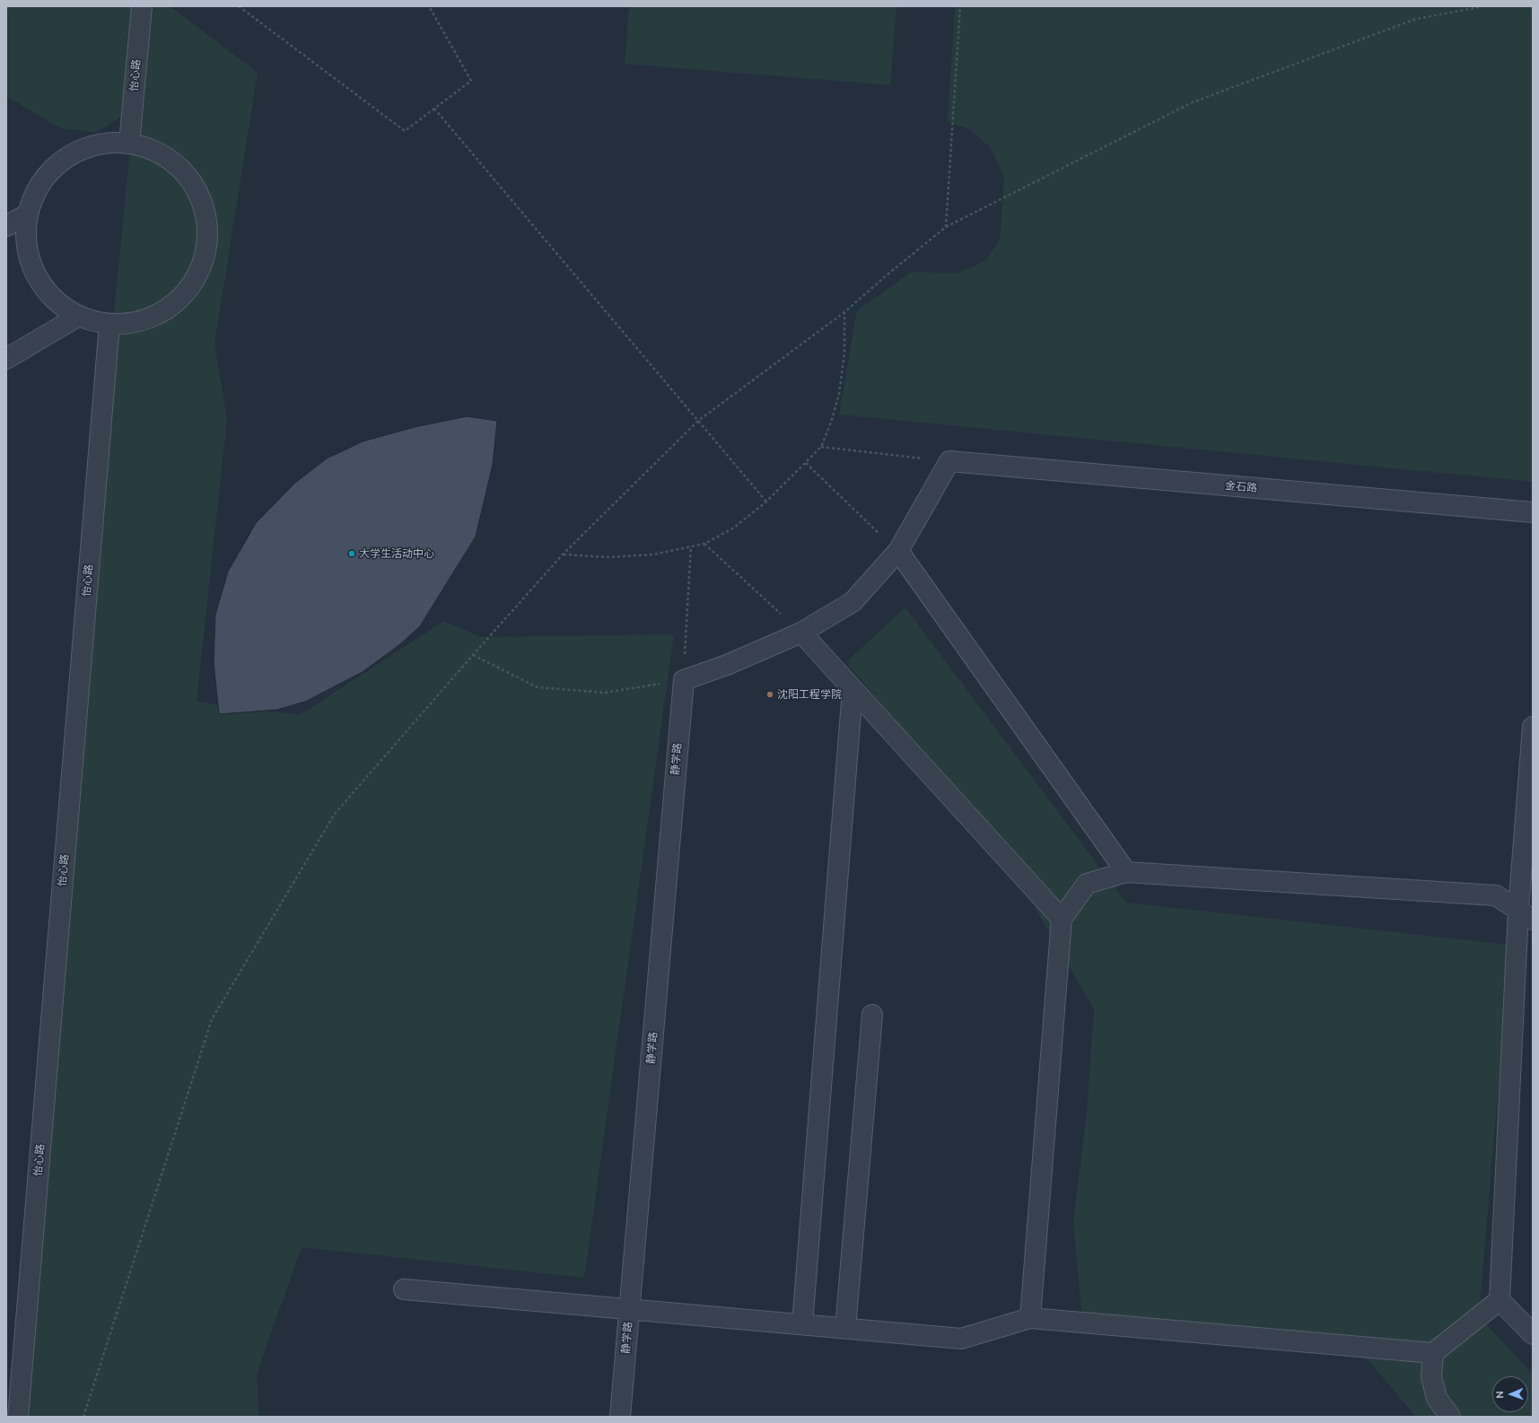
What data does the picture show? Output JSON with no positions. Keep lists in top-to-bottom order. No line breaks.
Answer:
{"streets":{"street":["怡心路","金石路","静学路"]},"places":["大学生活动中心","沈阳工程学院"],"north":"left"}
